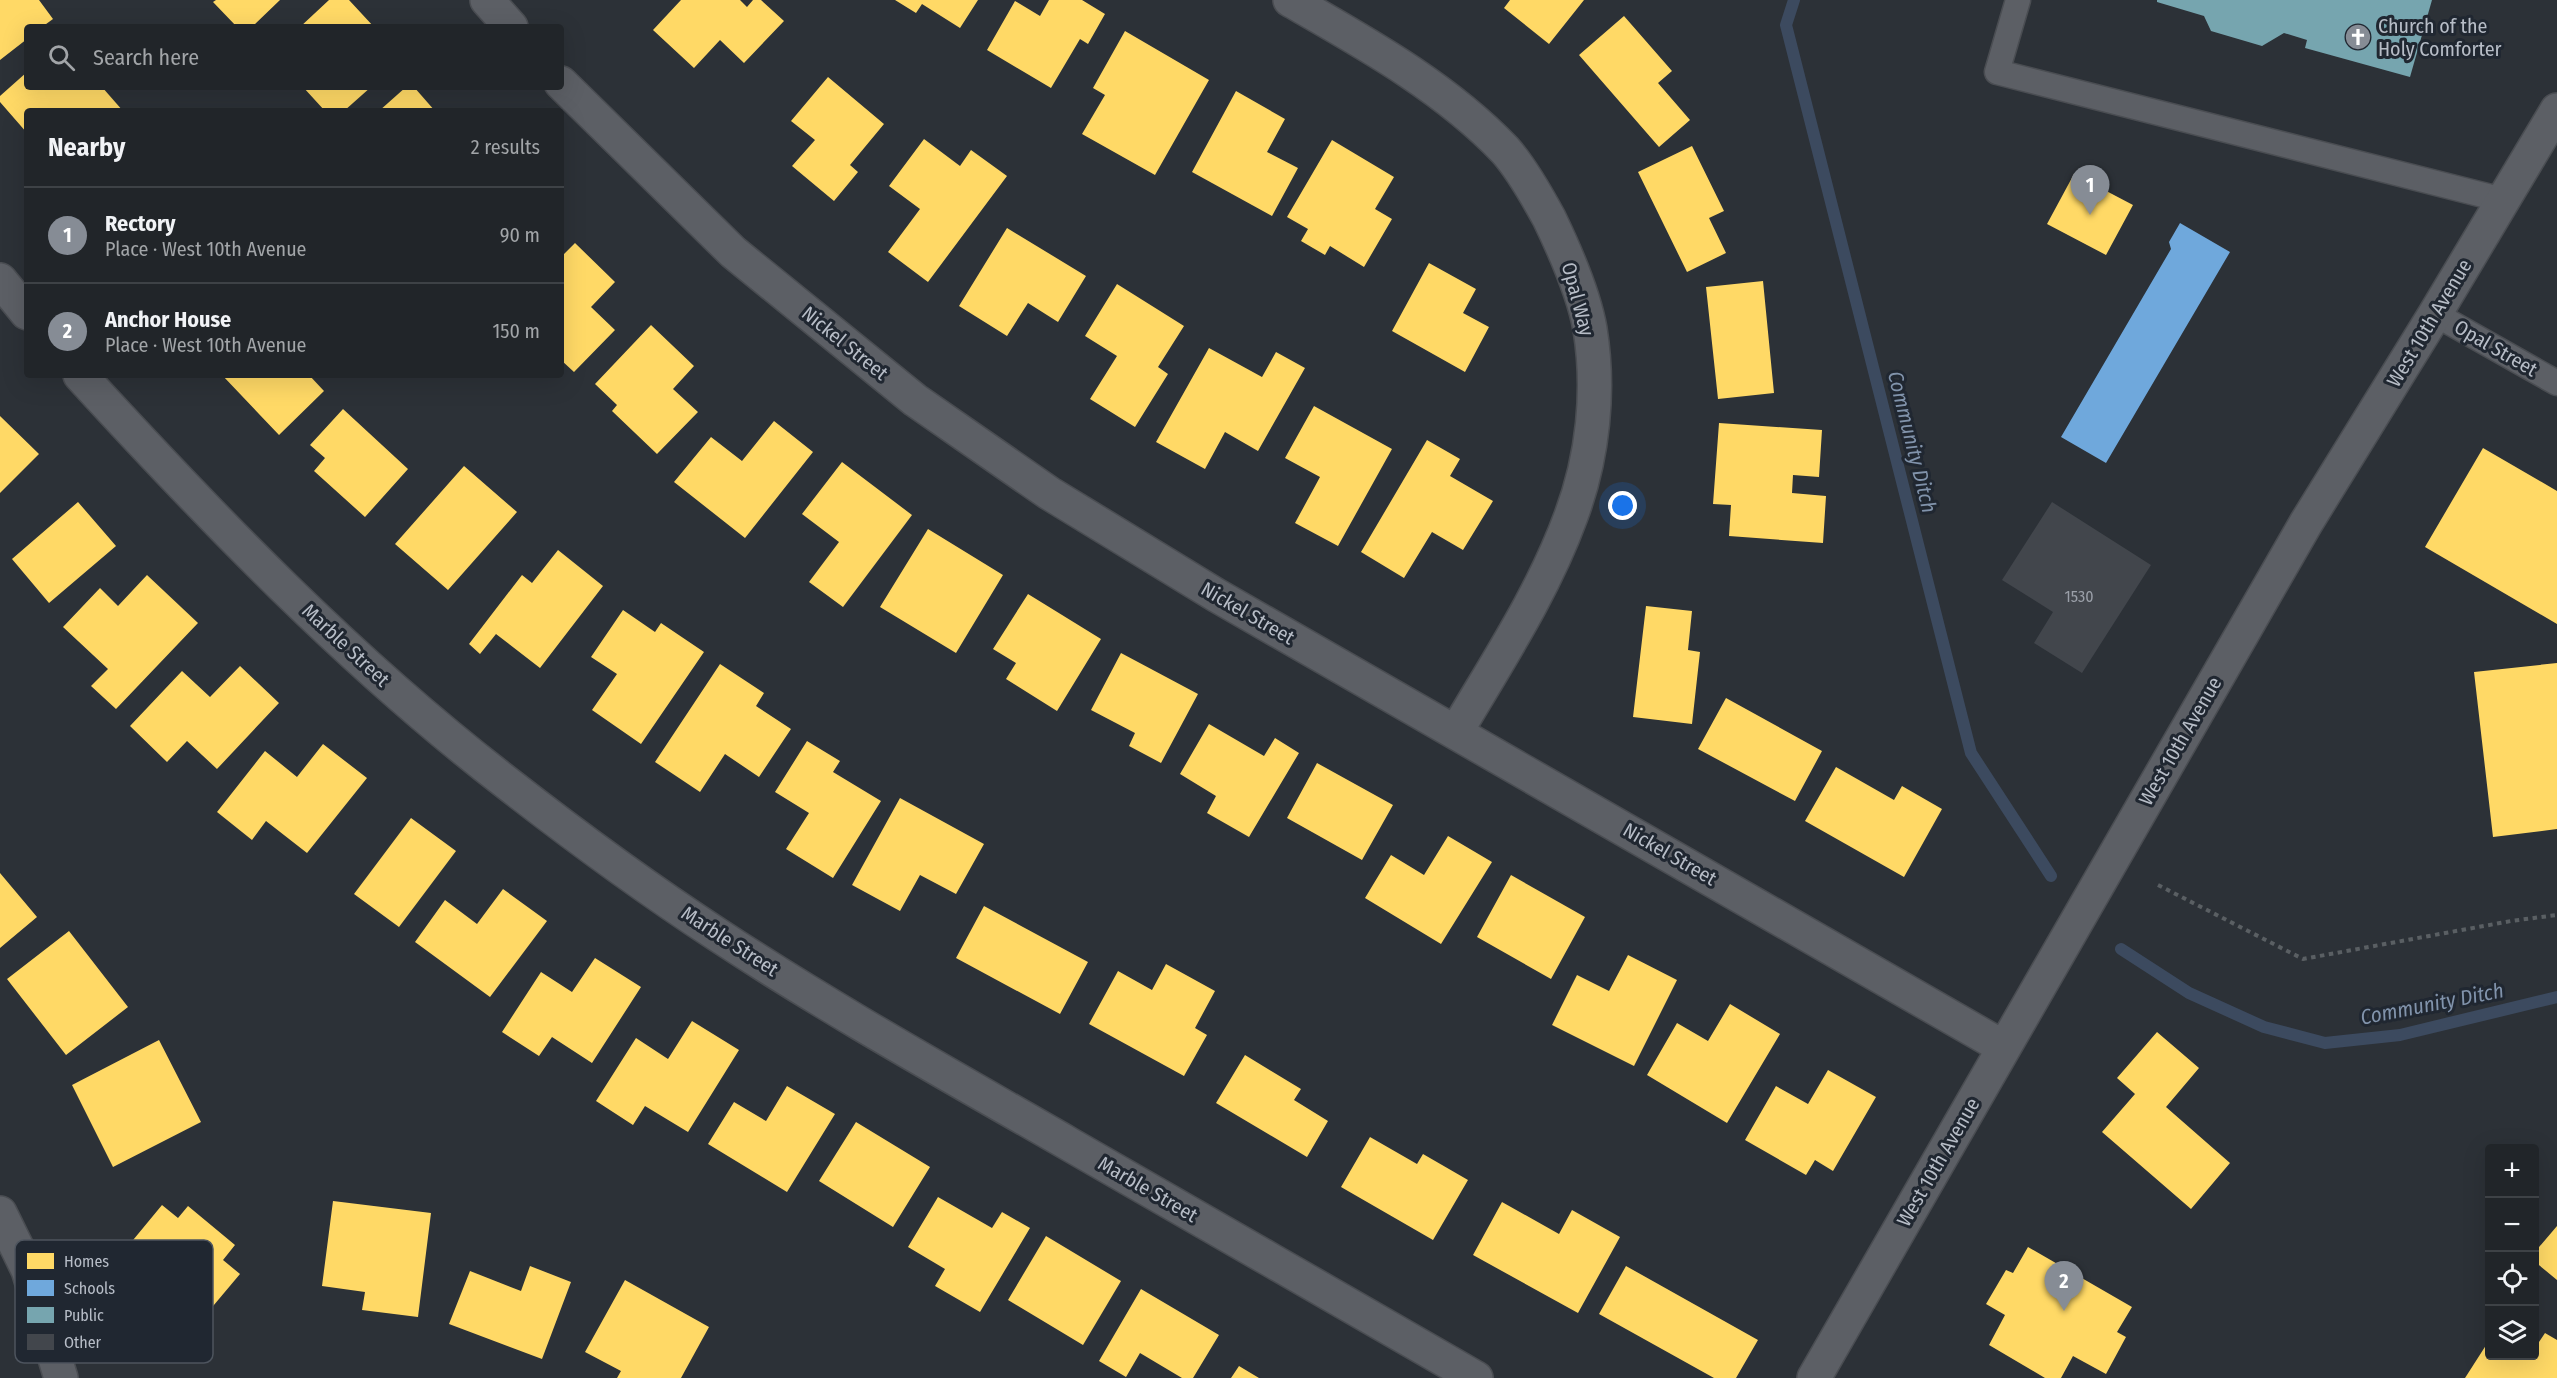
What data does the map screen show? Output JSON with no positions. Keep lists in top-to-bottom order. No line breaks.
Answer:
{"streets":{"street":["Opal Way","West 10th Avenue","Nickel Street","Marble Street"],"lane":["Opal Street"]},"crossings":[["Opal Way","Nickel Street"],["West 10th Avenue","Nickel Street"],["West 10th Avenue","Opal Street"]],"water":["Community Ditch"],"places":{"church":["Church of the Holy Comforter"]},"house_numbers":["1530"],"legend":["Homes","Schools","Public","Other"],"page":{"search":"Search here","heading":["Nearby","2 results"],"pins":["1","2"],"list":[{"mark":"1","name":"Rectory","note":"Place · West 10th Avenue","value":"90 m"},{"mark":"2","name":"Anchor House","note":"Place · West 10th Avenue","value":"150 m"}],"map_buttons":["+","−"]}}
